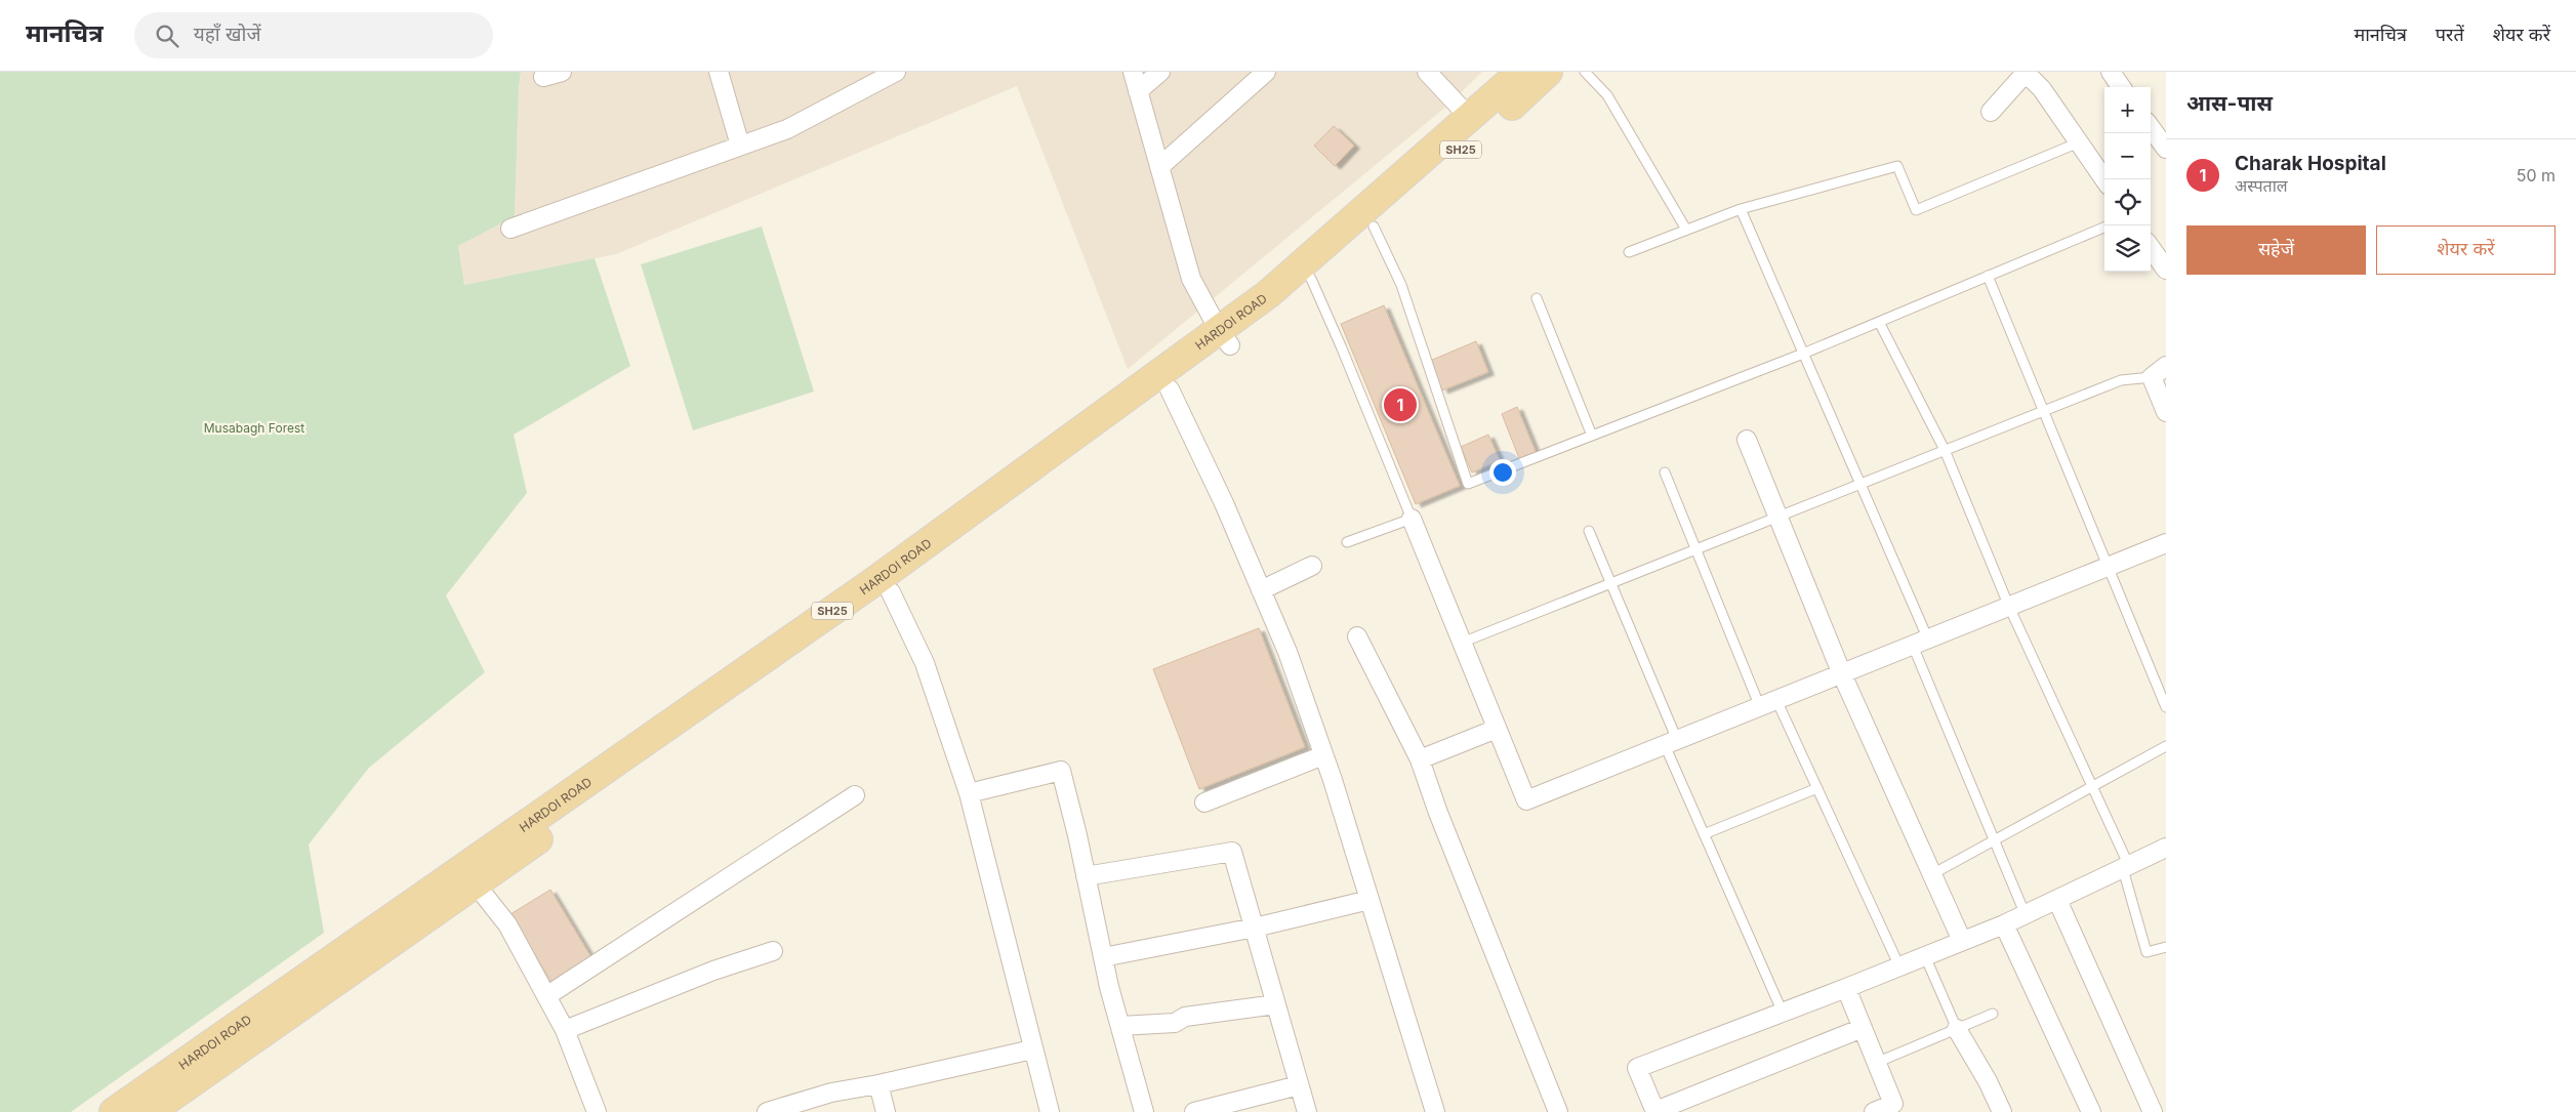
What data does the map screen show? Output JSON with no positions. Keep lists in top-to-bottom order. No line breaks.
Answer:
{"streets":{"main road":["SH25","HARDOI ROAD"]},"parks":["Musabagh Forest"],"page":{"header":"मानचित्र","search":"यहाँ खोजें","nav":["मानचित्र","परतें","शेयर करें"],"heading":"आस-पास","map_buttons":["+","−"],"list":[{"mark":"1","name":"Charak Hospital","note":"अस्पताल","value":"50 m"}],"buttons":["सहेजें","शेयर करें"],"pins":"1"}}
